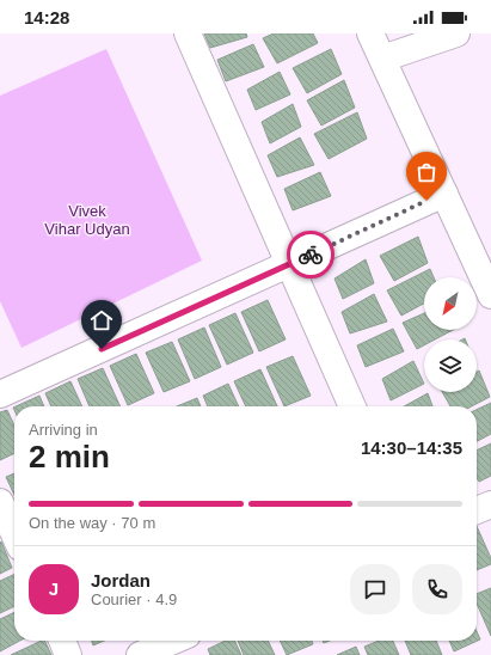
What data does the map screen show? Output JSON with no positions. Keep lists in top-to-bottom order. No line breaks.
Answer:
{"parks":["Vivek Vihar Udyan"],"north":"bottom left","page":{"status":"14:28","heading":["2 min","Arriving in","14:30–14:35"],"panel":["Jordan","Courier · 4.9"],"bar":"On the way · 70 m","round":"J"}}
